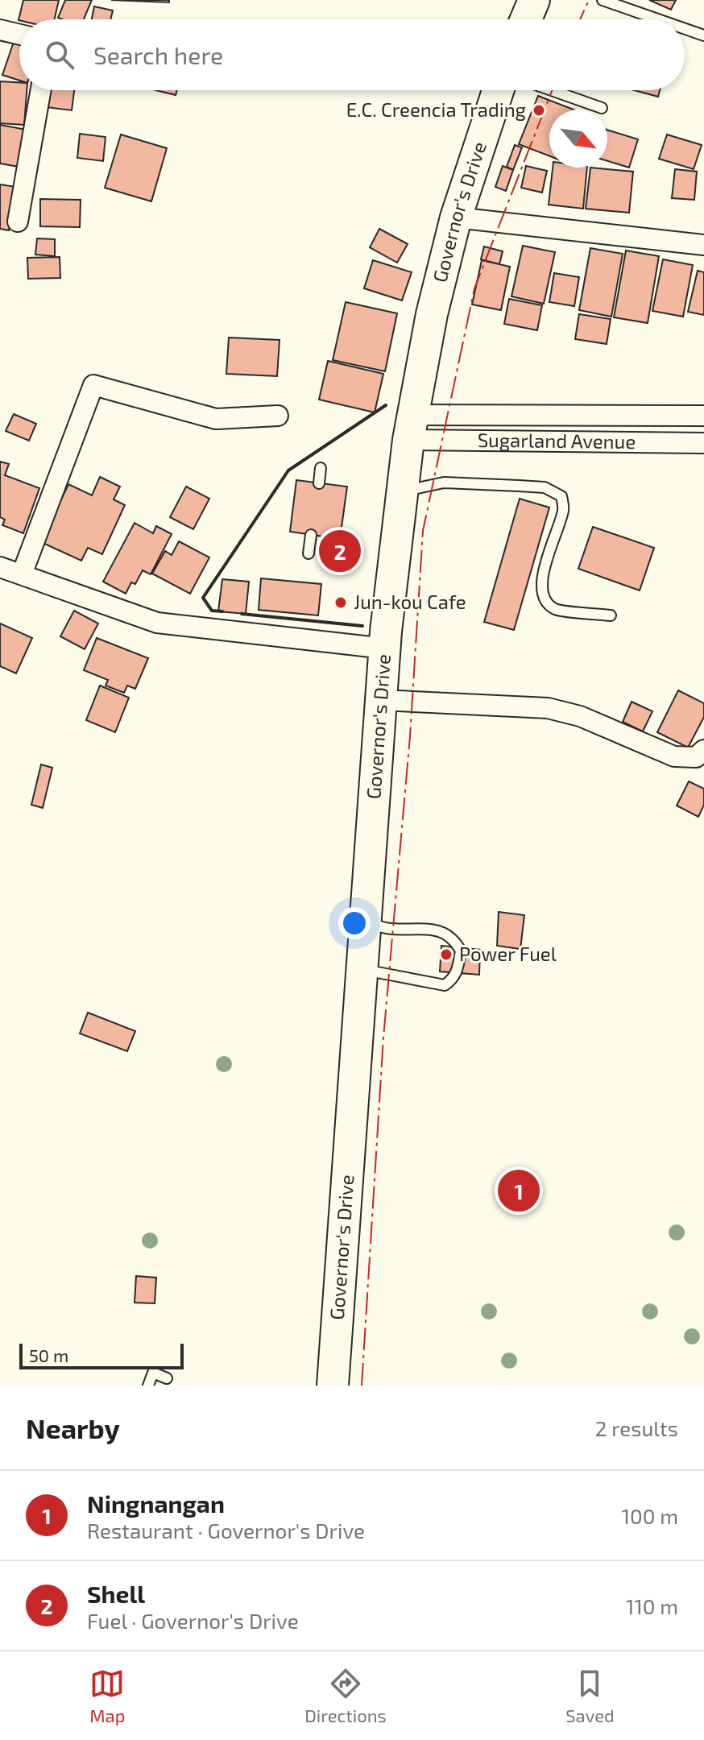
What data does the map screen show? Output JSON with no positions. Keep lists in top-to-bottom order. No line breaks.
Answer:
{"streets":{"main road":["Governor's Drive"],"street":["Sugarland Avenue"]},"crossings":[["Governor's Drive","Sugarland Avenue"]],"places":["E.C. Creencia Trading","Jun-kou Cafe","Power Fuel"],"scale_bar":"50 m","north":"bottom right","page":{"search":"Search here","pins":["2","1"],"scale":"50 m","heading":["Nearby","2 results"],"list":[{"mark":"1","name":"Ningnangan","note":"Restaurant · Governor's Drive","value":"100 m"},{"mark":"2","name":"Shell","note":"Fuel · Governor's Drive","value":"110 m"}],"nav":["Map","Directions","Saved"]}}
